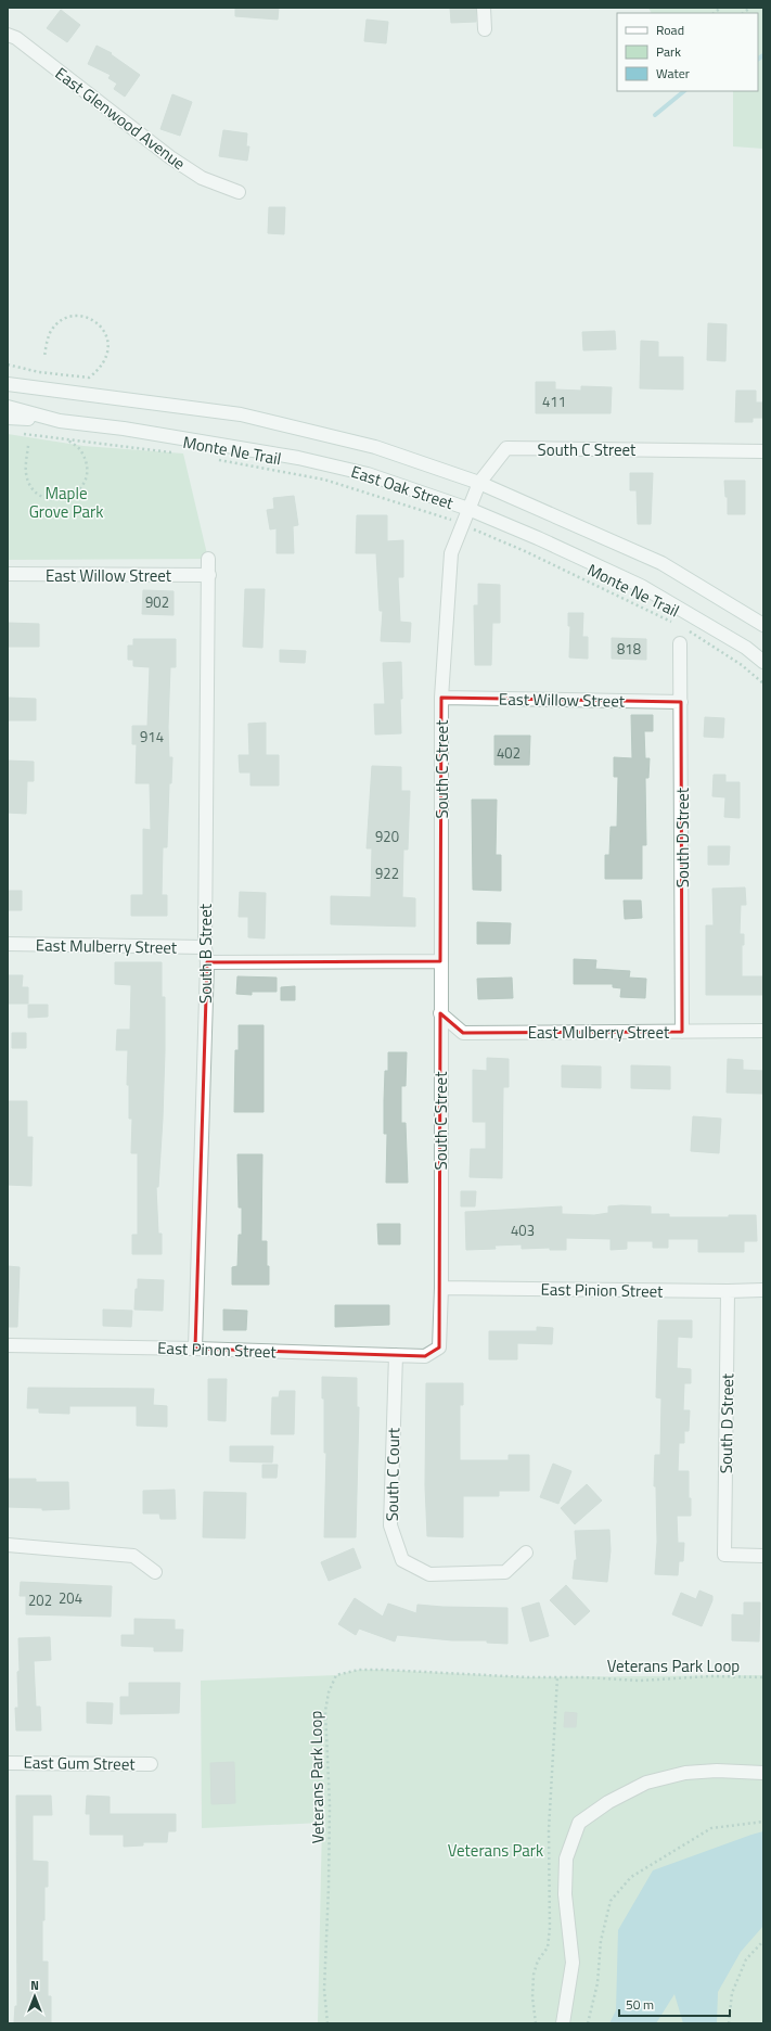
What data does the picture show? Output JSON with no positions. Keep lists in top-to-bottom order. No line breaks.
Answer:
{"streets":{"street":["East Glenwood Avenue","South C Street","East Oak Street","East Willow Street","South D Street","East Mulberry Street","South B Street","East Pinion Street","East Pinon Street","South C Court","East Gum Street"],"path":["Monte Ne Trail","Veterans Park Loop"]},"crossings":[["South C Street","East Oak Street"],["South C Street","East Willow Street"],["South C Street","East Mulberry Street"],["South C Street","East Pinion Street"],["South C Street","East Pinon Street"],["East Willow Street","South D Street"],["East Willow Street","South B Street"],["South D Street","East Mulberry Street"],["South D Street","East Pinion Street"],["East Mulberry Street","South B Street"],["South B Street","East Pinon Street"],["East Pinon Street","South C Court"]],"parks":["Maple Grove Park","Veterans Park"],"house_numbers":["411","902","818","914","402","920","922","403","204","202"],"legend":["Road","Park","Water"],"scale_bar":"50 m","north":"top"}
